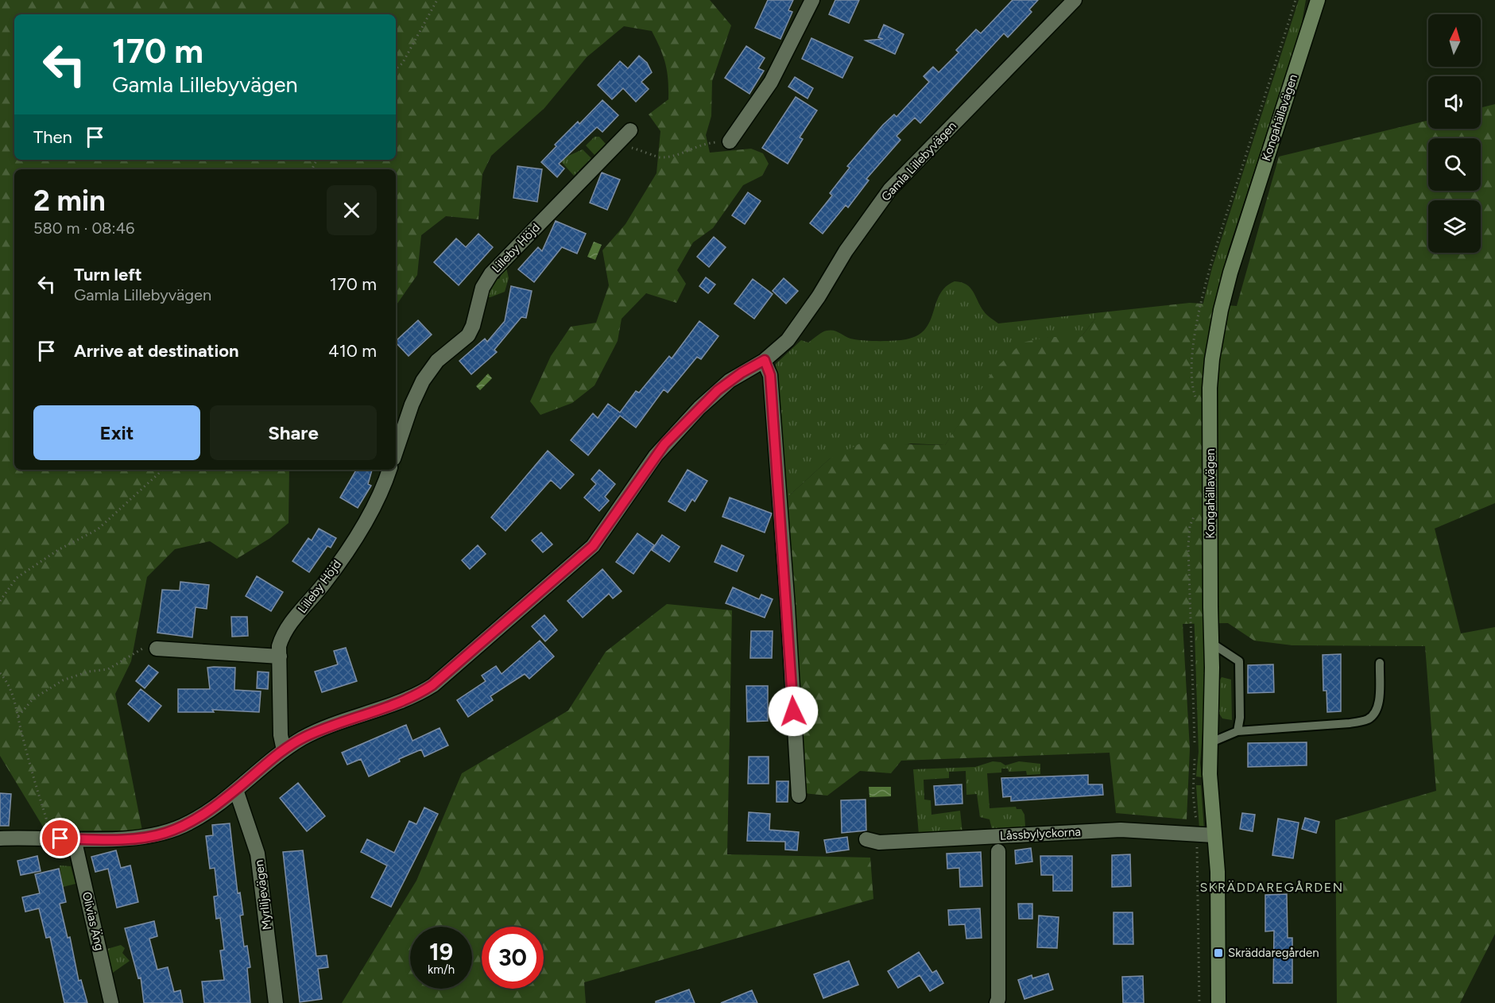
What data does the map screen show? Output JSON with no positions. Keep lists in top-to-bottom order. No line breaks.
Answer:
{"streets":{"street":["Kongahällavägen","Gamla Lillebyvägen","Lilleby Höjd","Låssbylyckorna","Myrliljevägen","Olivias Äng"]},"crossings":[["Kongahällavägen","Låssbylyckorna"],["Gamla Lillebyvägen","Lilleby Höjd"],["Gamla Lillebyvägen","Myrliljevägen"],["Gamla Lillebyvägen","Olivias Äng"]],"districts":["SKRÄDDAREGÅRDEN"],"places":{"transit":["Skräddaregården"]},"north":"top","page":{"turn":["170 m","Gamla Lillebyvägen"],"then":"Then","heading":["2 min","580 m · 08:46"],"list":[{"name":"Turn left","note":"Gamla Lillebyvägen","value":"170 m"},{"name":"Arrive at destination","value":"410 m"}],"buttons":["Exit","Share"],"speed":"19 km/h","limit":"30"}}
